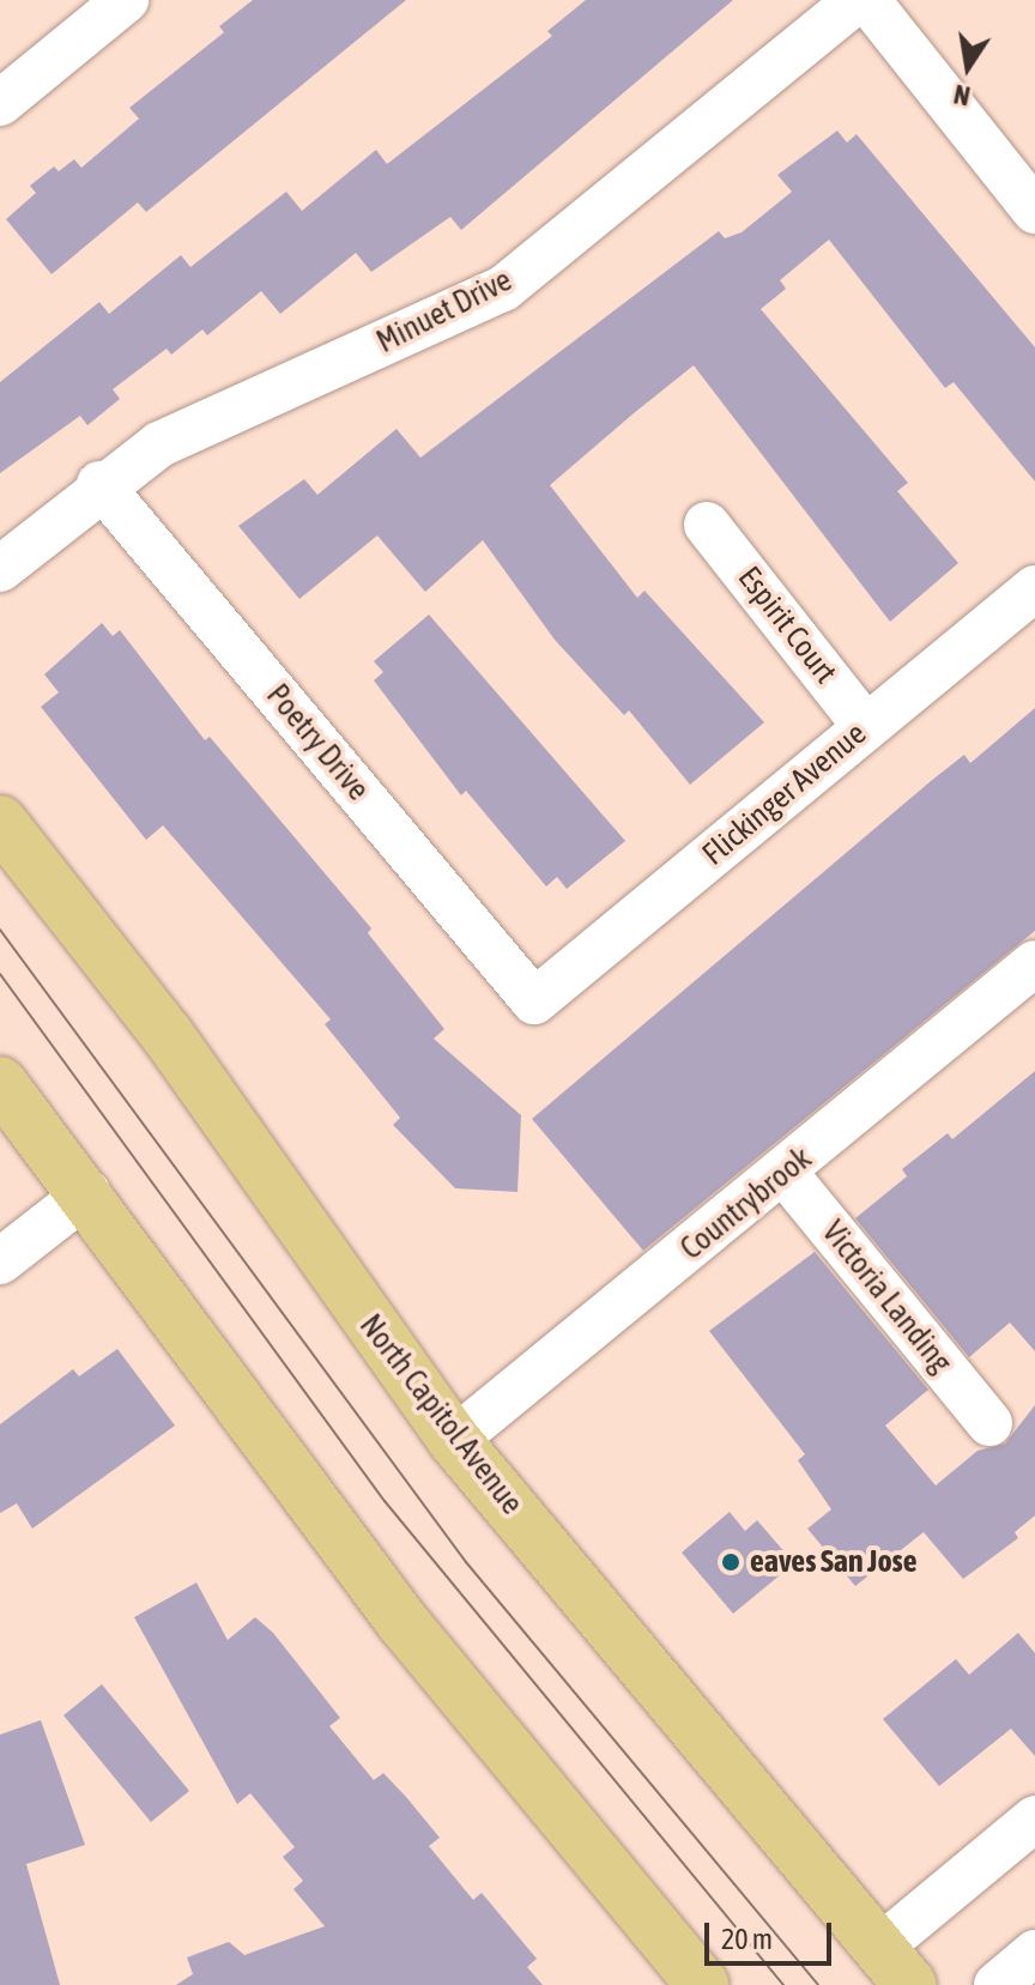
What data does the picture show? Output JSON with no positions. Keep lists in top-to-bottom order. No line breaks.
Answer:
{"streets":{"main road":["North Capitol Avenue"],"street":["Minuet Drive","Espirit Court","Poetry Drive","Flickinger Avenue","Countrybrook","Victoria Landing"]},"crossings":[["Minuet Drive","Poetry Drive"],["Espirit Court","Flickinger Avenue"],["Poetry Drive","Flickinger Avenue"],["Countrybrook","Victoria Landing"],["Countrybrook","North Capitol Avenue"]],"places":["eaves San Jose"],"scale_bar":"20 m","north":"bottom"}
